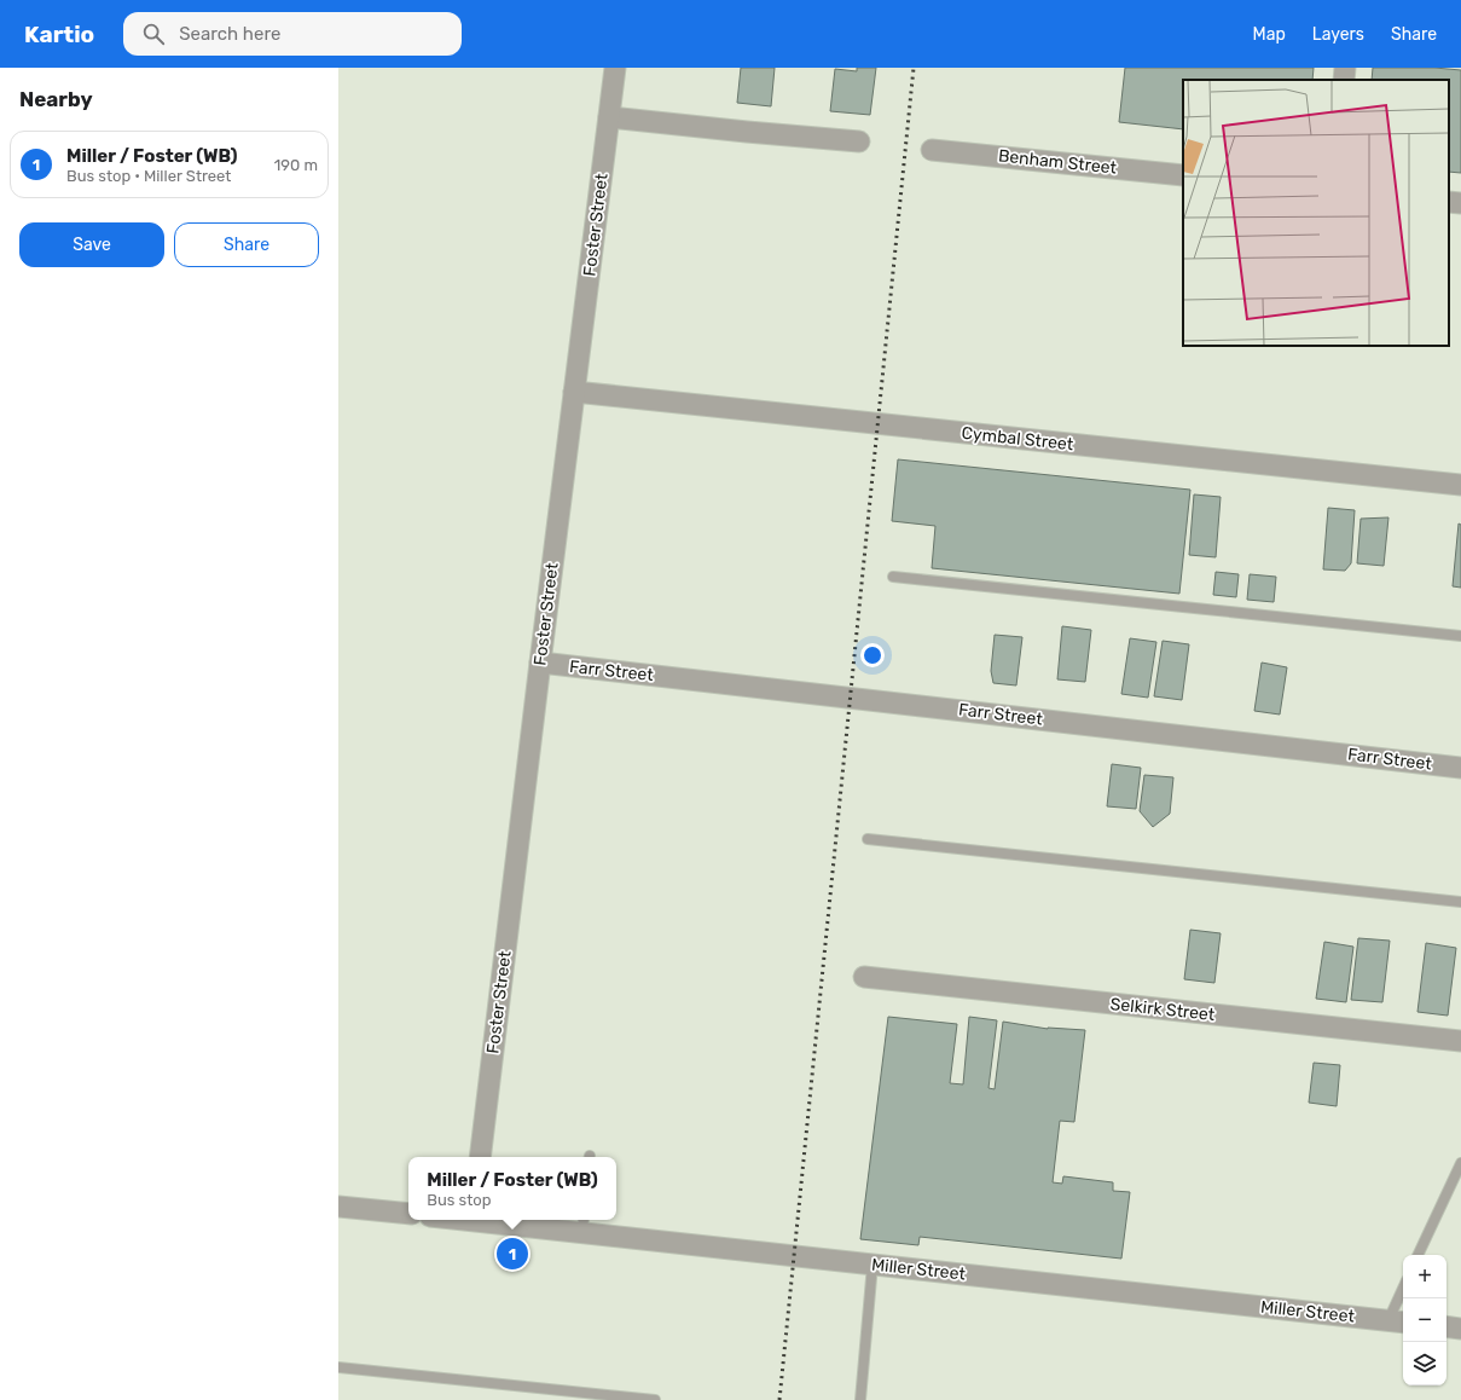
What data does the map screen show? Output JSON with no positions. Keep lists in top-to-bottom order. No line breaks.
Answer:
{"streets":{"street":["Benham Street","Foster Street","Cymbal Street","Farr Street","Selkirk Street","Miller Street"]},"crossings":[["Foster Street","Cymbal Street"],["Foster Street","Farr Street"]],"page":{"header":"Kartio","search":"Search here","nav":["Map","Layers","Share"],"heading":"Nearby","list":[{"mark":"1","name":"Miller / Foster (WB)","note":"Bus stop · Miller Street","value":"190 m"}],"buttons":["Save","Share"],"popup":["Miller / Foster (WB)","Bus stop"],"pins":"1","map_buttons":["+","−"]}}
